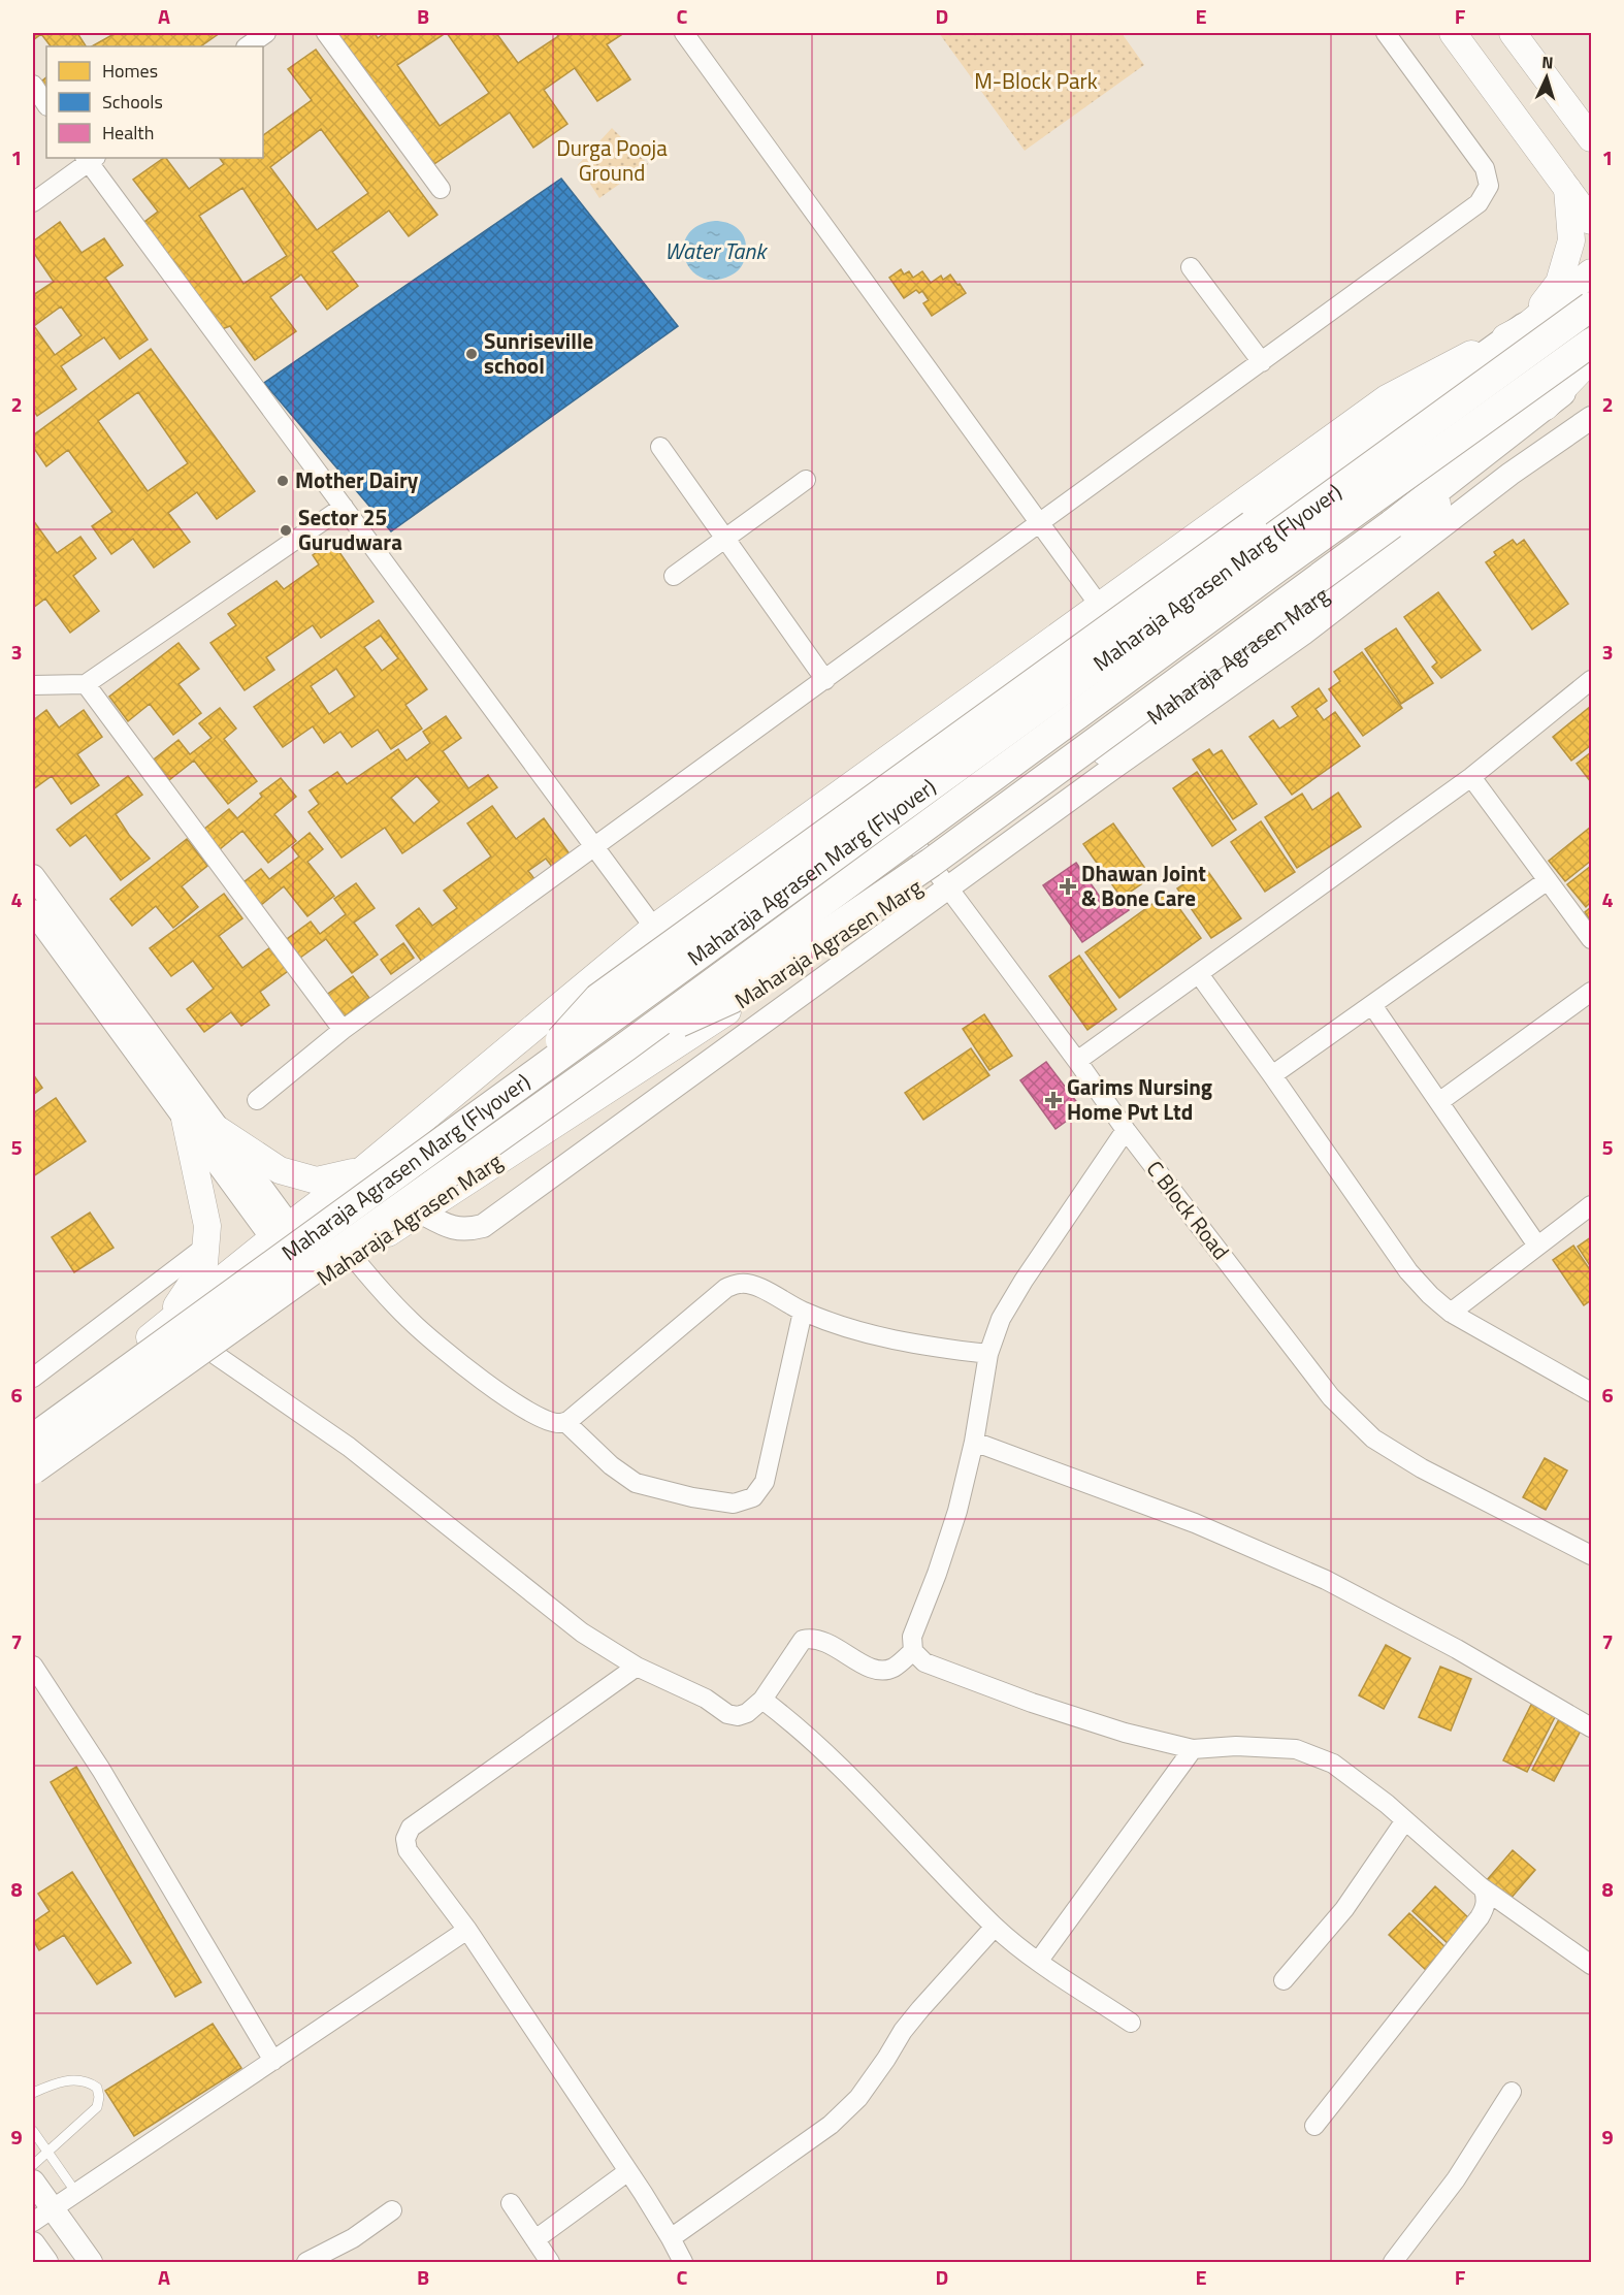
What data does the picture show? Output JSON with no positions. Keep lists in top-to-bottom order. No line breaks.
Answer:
{"streets":{"main road":["Maharaja Agrasen Marg (Flyover)","Maharaja Agrasen Marg"],"street":["C Block Road"]},"crossings":[["Maharaja Agrasen Marg","C Block Road"]],"water":["Water Tank"],"parks":["M-Block Park","Durga Pooja Ground"],"places":{"other":["Sunriseville school","Mother Dairy","Sector 25 Gurudwara"],"health":["Dhawan Joint & Bone Care","Garims Nursing Home Pvt Ltd"]},"legend":["Homes","Schools","Health"],"north":"top","grid":{"columns":["A","B","C","D","E","F"],"rows":["1","2","3","4","5","6","7","8","9"]}}
